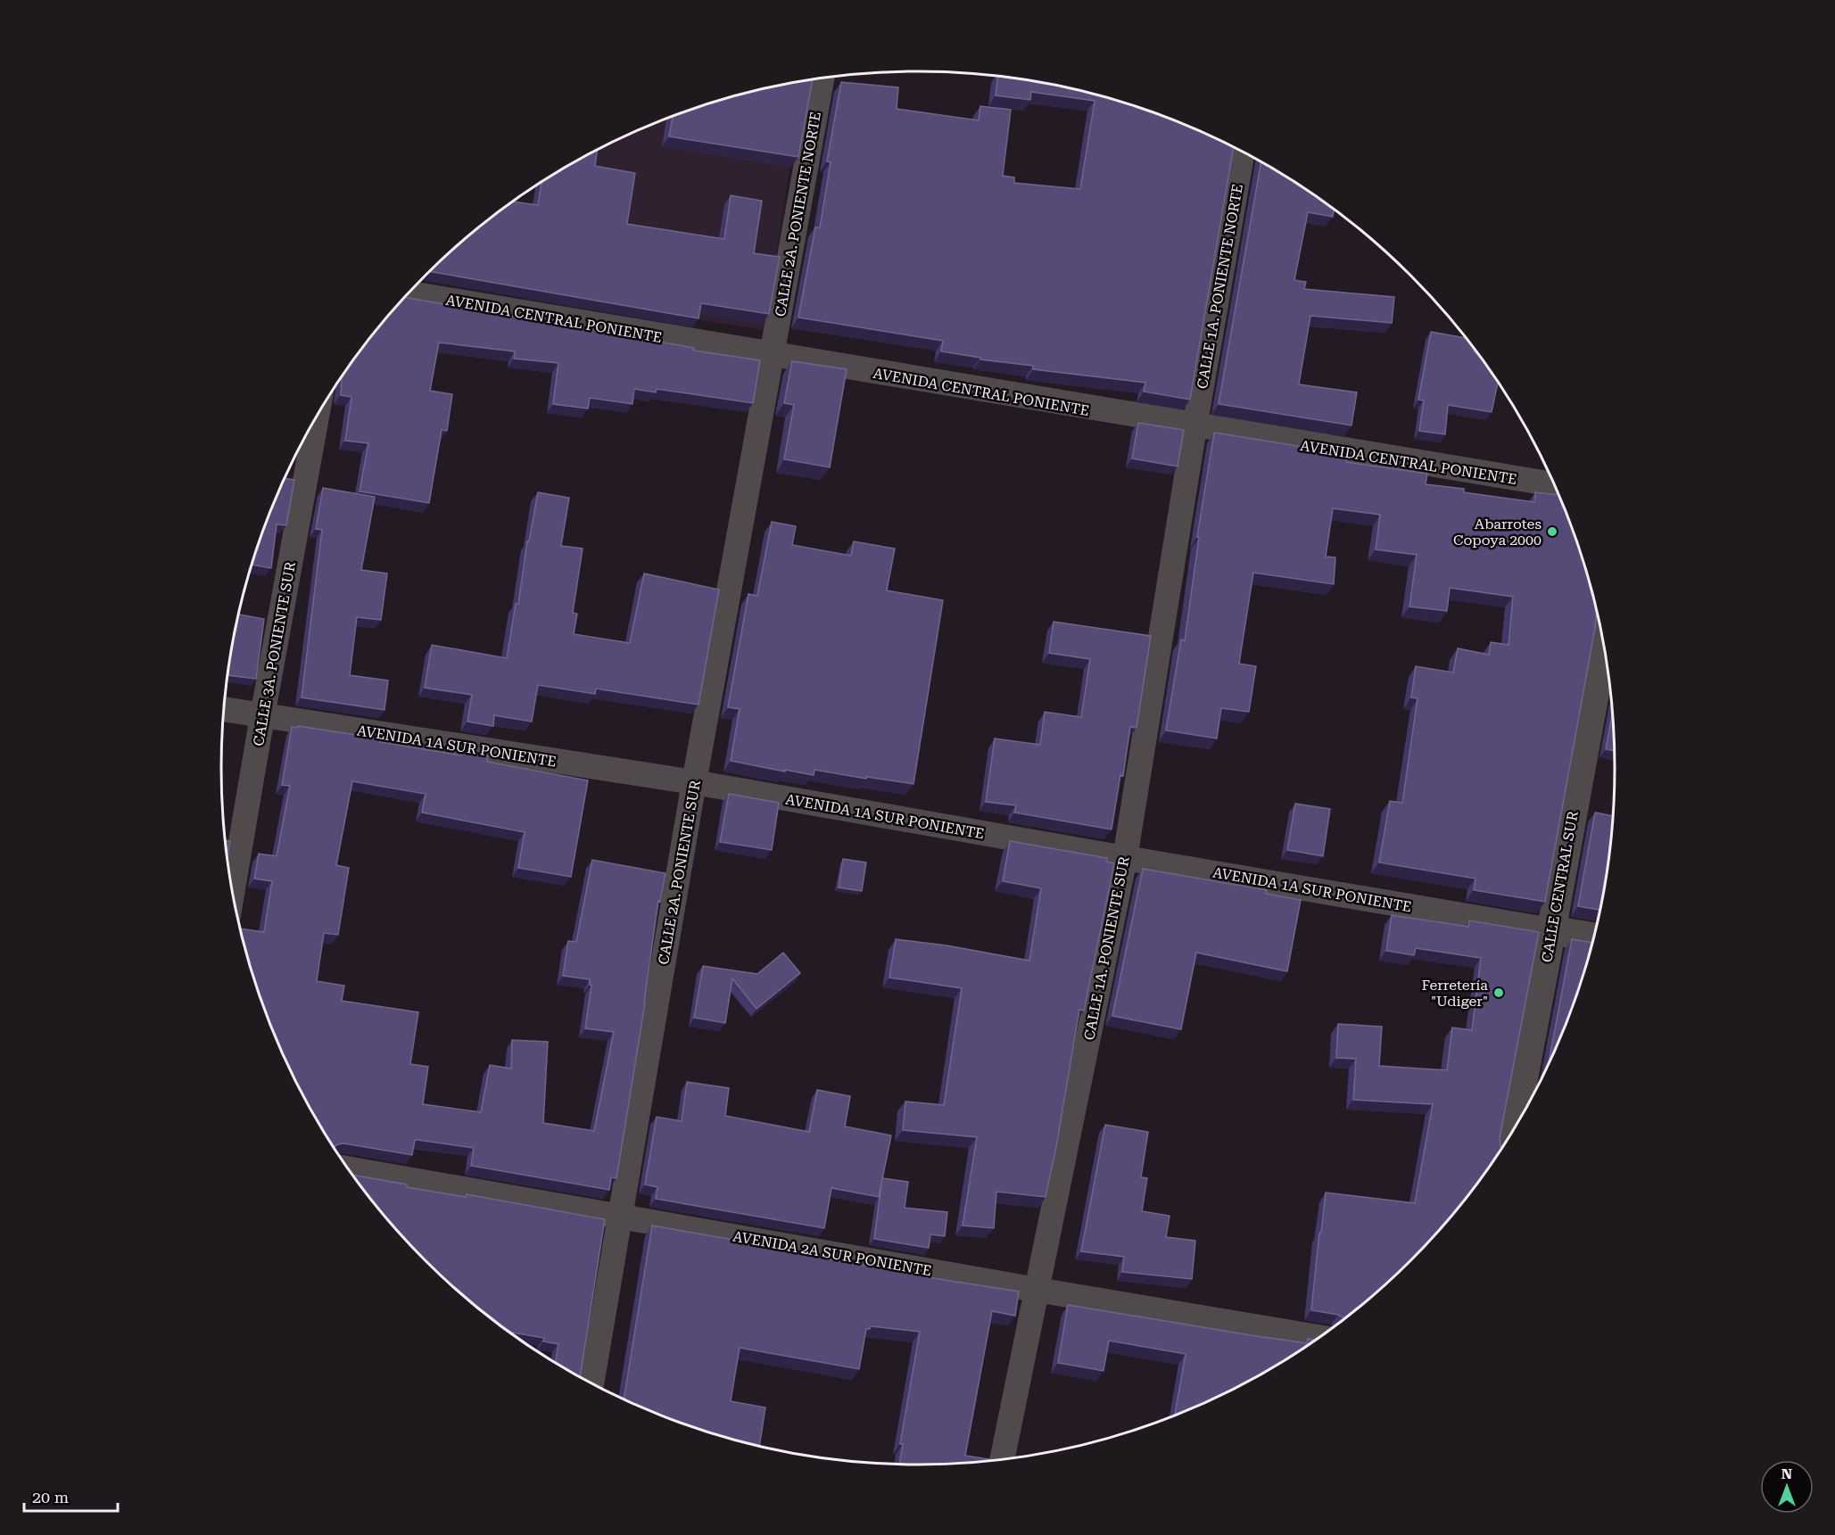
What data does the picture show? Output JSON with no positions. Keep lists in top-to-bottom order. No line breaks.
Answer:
{"streets":{"street":["CALLE 2A. PONIENTE NORTE","CALLE 1A. PONIENTE NORTE","AVENIDA CENTRAL PONIENTE","CALLE 3A. PONIENTE SUR","AVENIDA 1A SUR PONIENTE","CALLE 2A. PONIENTE SUR","CALLE CENTRAL SUR","CALLE 1A. PONIENTE SUR","AVENIDA 2A SUR PONIENTE"]},"crossings":[["CALLE 2A. PONIENTE NORTE","AVENIDA CENTRAL PONIENTE"],["CALLE 2A. PONIENTE NORTE","CALLE 2A. PONIENTE SUR"],["CALLE 1A. PONIENTE NORTE","AVENIDA CENTRAL PONIENTE"],["CALLE 1A. PONIENTE NORTE","CALLE 1A. PONIENTE SUR"],["AVENIDA CENTRAL PONIENTE","CALLE 2A. PONIENTE SUR"],["AVENIDA CENTRAL PONIENTE","CALLE 1A. PONIENTE SUR"],["CALLE 3A. PONIENTE SUR","AVENIDA 1A SUR PONIENTE"],["AVENIDA 1A SUR PONIENTE","CALLE 2A. PONIENTE SUR"],["AVENIDA 1A SUR PONIENTE","CALLE CENTRAL SUR"],["AVENIDA 1A SUR PONIENTE","CALLE 1A. PONIENTE SUR"],["CALLE 2A. PONIENTE SUR","AVENIDA 2A SUR PONIENTE"],["CALLE 1A. PONIENTE SUR","AVENIDA 2A SUR PONIENTE"]],"places":["Abarrotes Copoya 2000","Ferretería \"Udiger\""],"scale_bar":"20 m","north":"top"}
